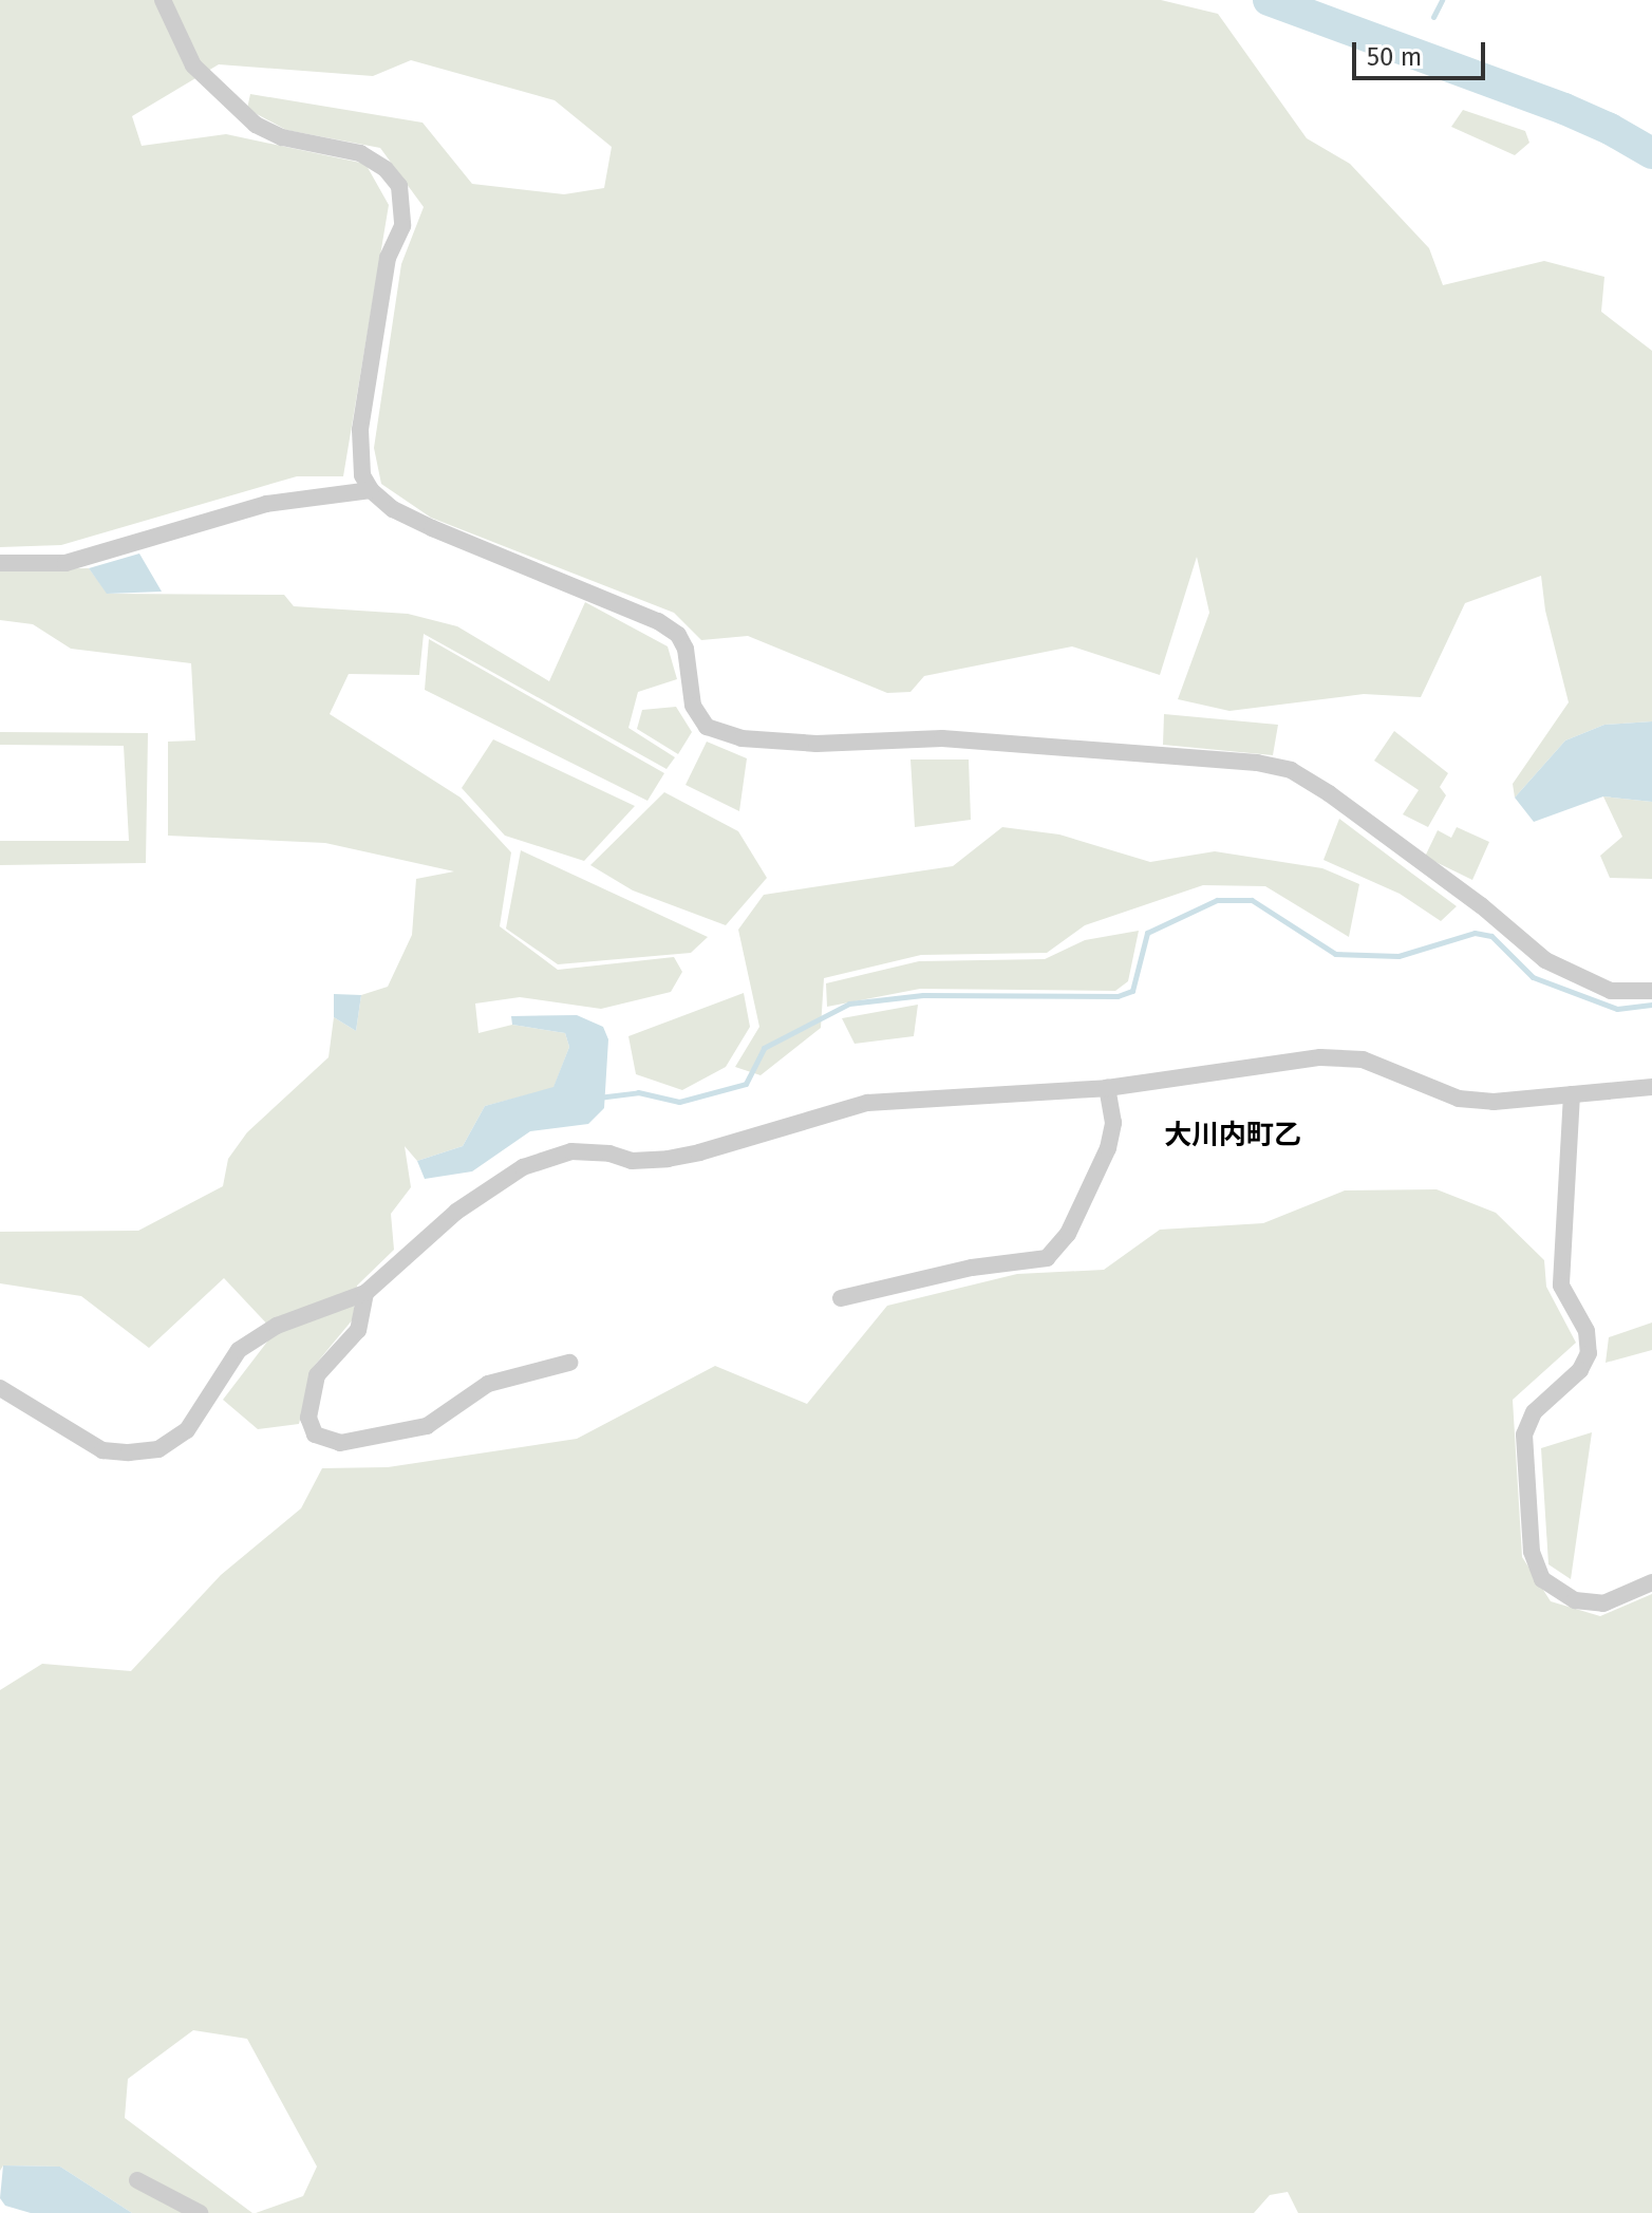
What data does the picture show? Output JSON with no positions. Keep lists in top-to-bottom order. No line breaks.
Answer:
{"districts":["大川内町乙"],"scale_bar":"50 m"}
